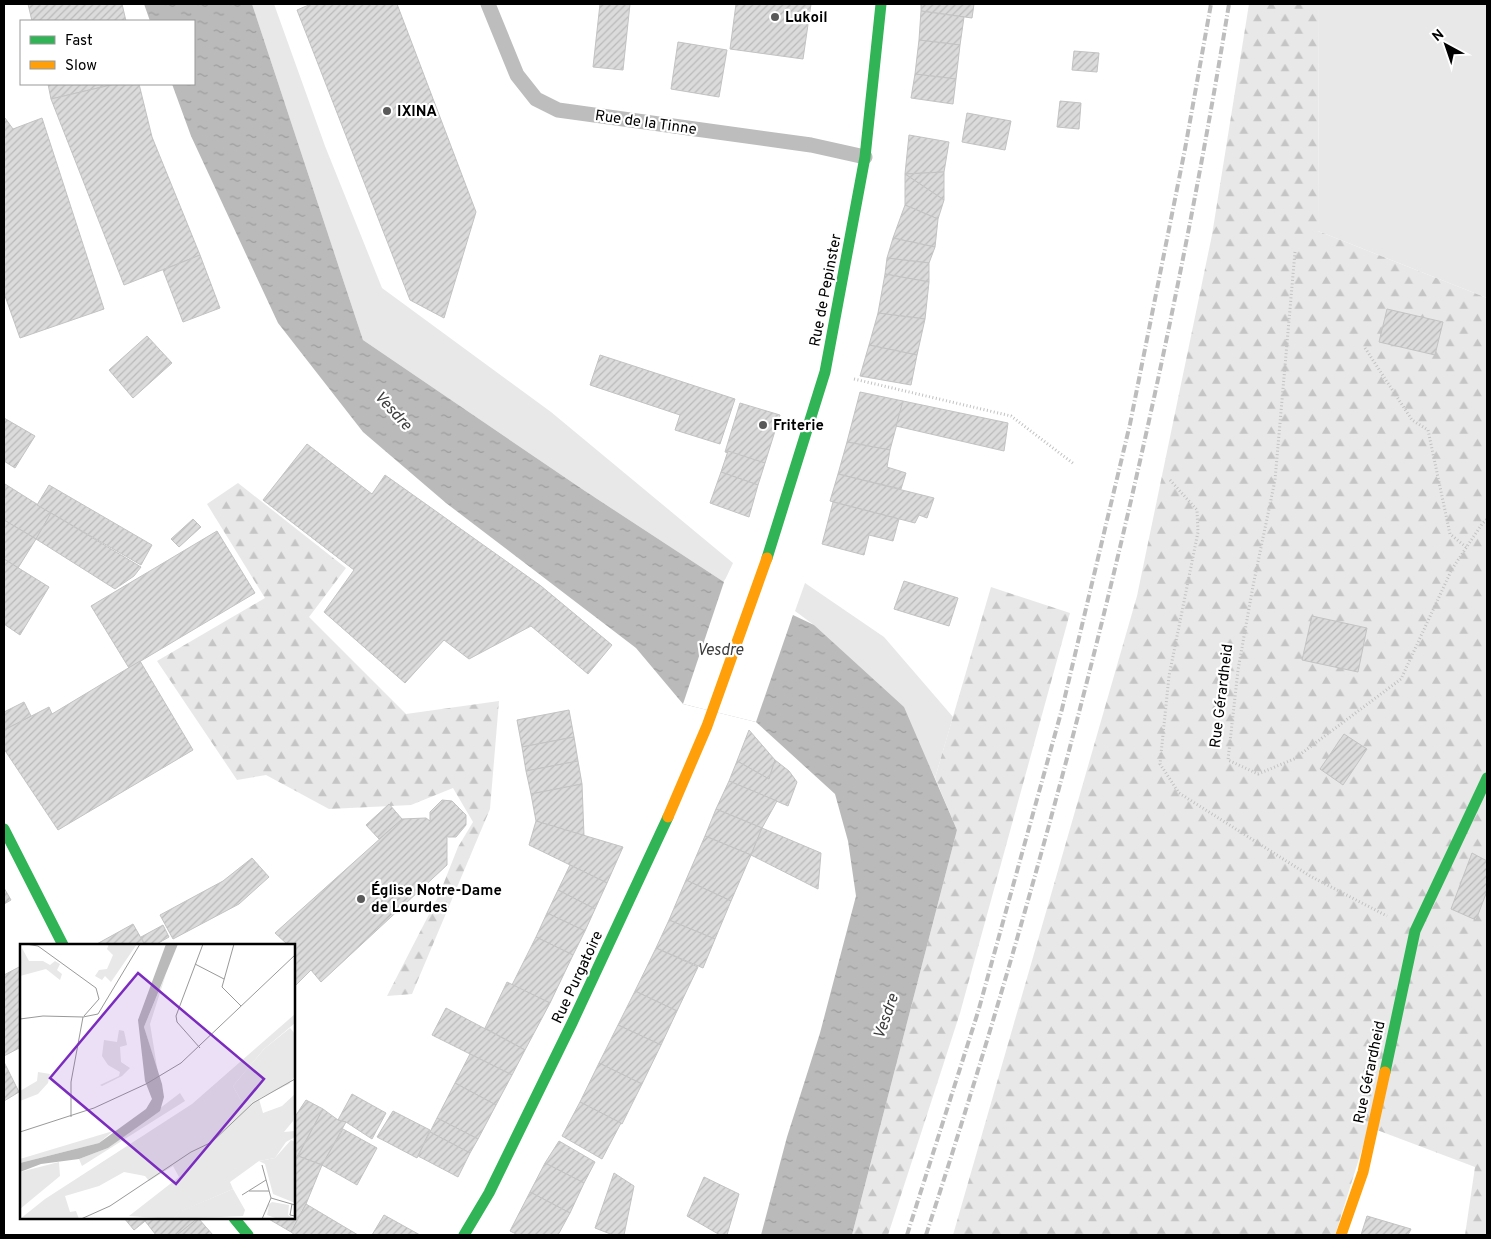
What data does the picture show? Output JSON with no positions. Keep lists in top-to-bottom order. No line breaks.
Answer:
{"streets":{"main road":["Rue de Pepinster","Rue Gérardheid","Rue Purgatoire"],"lane":["Rue de la Tinne"]},"crossings":[["Rue de la Tinne","Rue de Pepinster"],["Rue de Pepinster","Rue Purgatoire"]],"water":["Vesdre"],"places":["Lukoil","IXINA","Friterie","Église Notre-Dame de Lourdes"],"legend":["Fast","Slow"],"north":"top left"}
